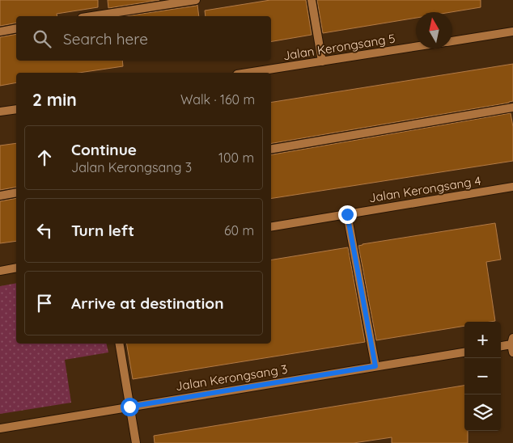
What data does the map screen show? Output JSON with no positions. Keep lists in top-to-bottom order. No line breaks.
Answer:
{"streets":{"street":["Jalan Kerongsang 5","Jalan Kerongsang 4","Jalan Kerongsang 3"]},"north":"top","page":{"search":"Search here","heading":["2 min","Walk · 160 m"],"list":[["Continue","Jalan Kerongsang 3","100 m"],["Turn left","60 m"],"Arrive at destination"],"map_buttons":["+","−"]}}
